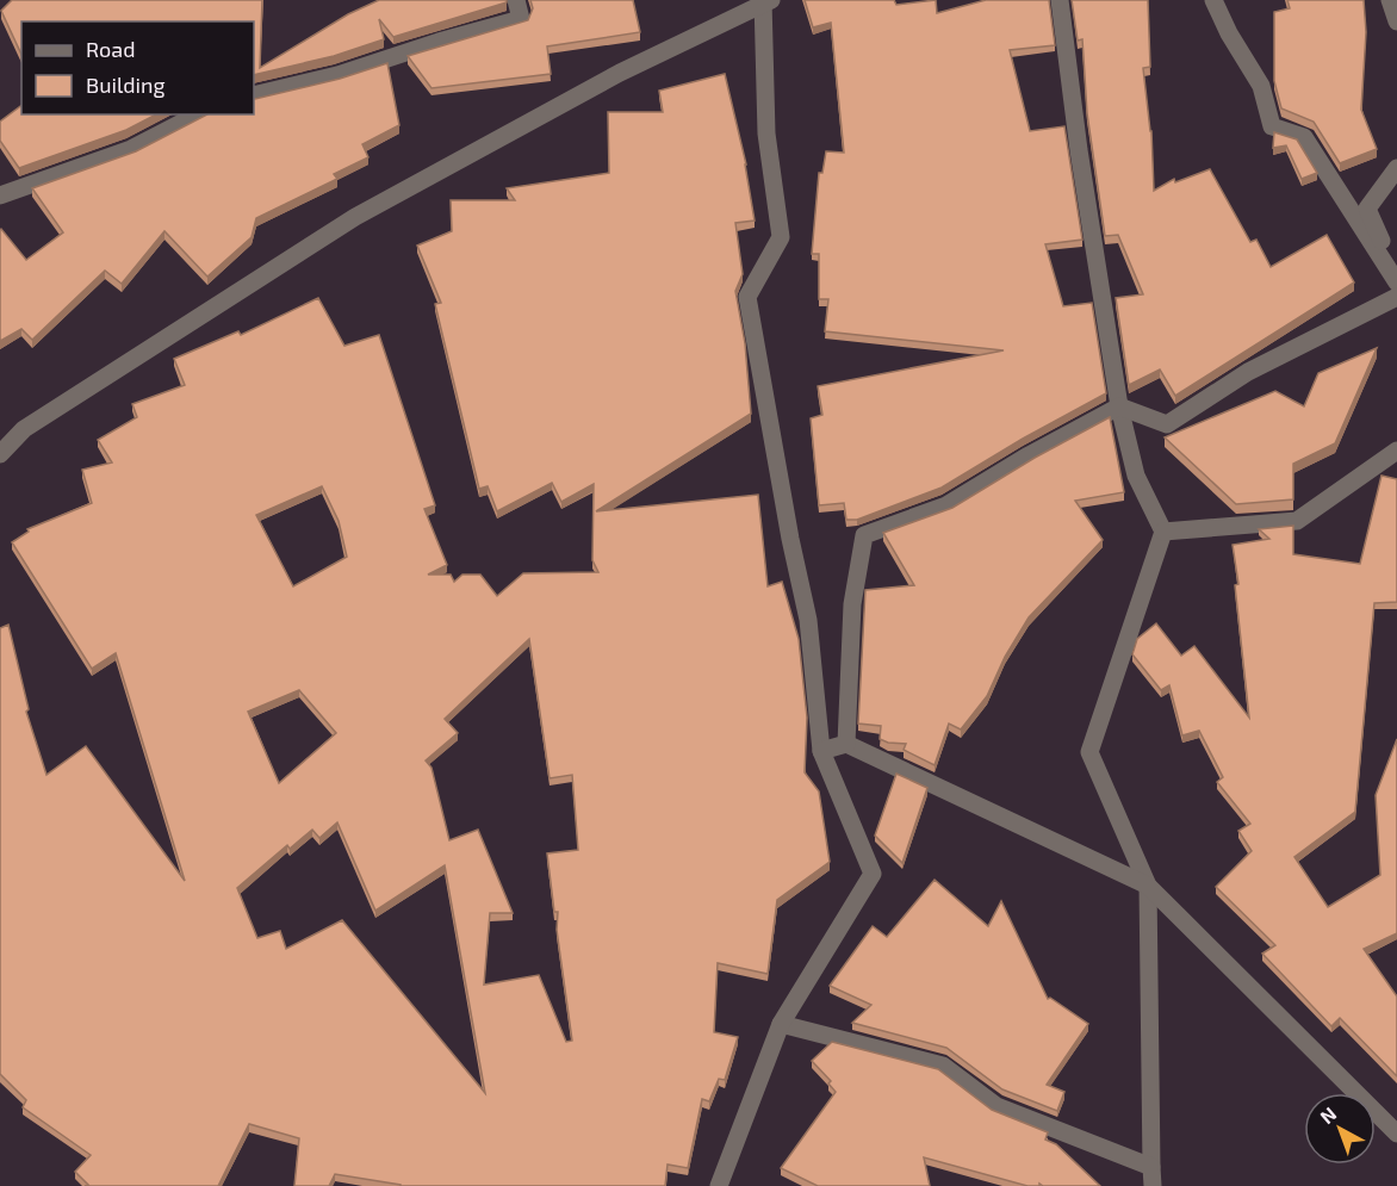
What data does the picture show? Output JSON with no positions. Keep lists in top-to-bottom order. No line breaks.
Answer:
{"legend":["Road","Building"],"north":"top left"}
